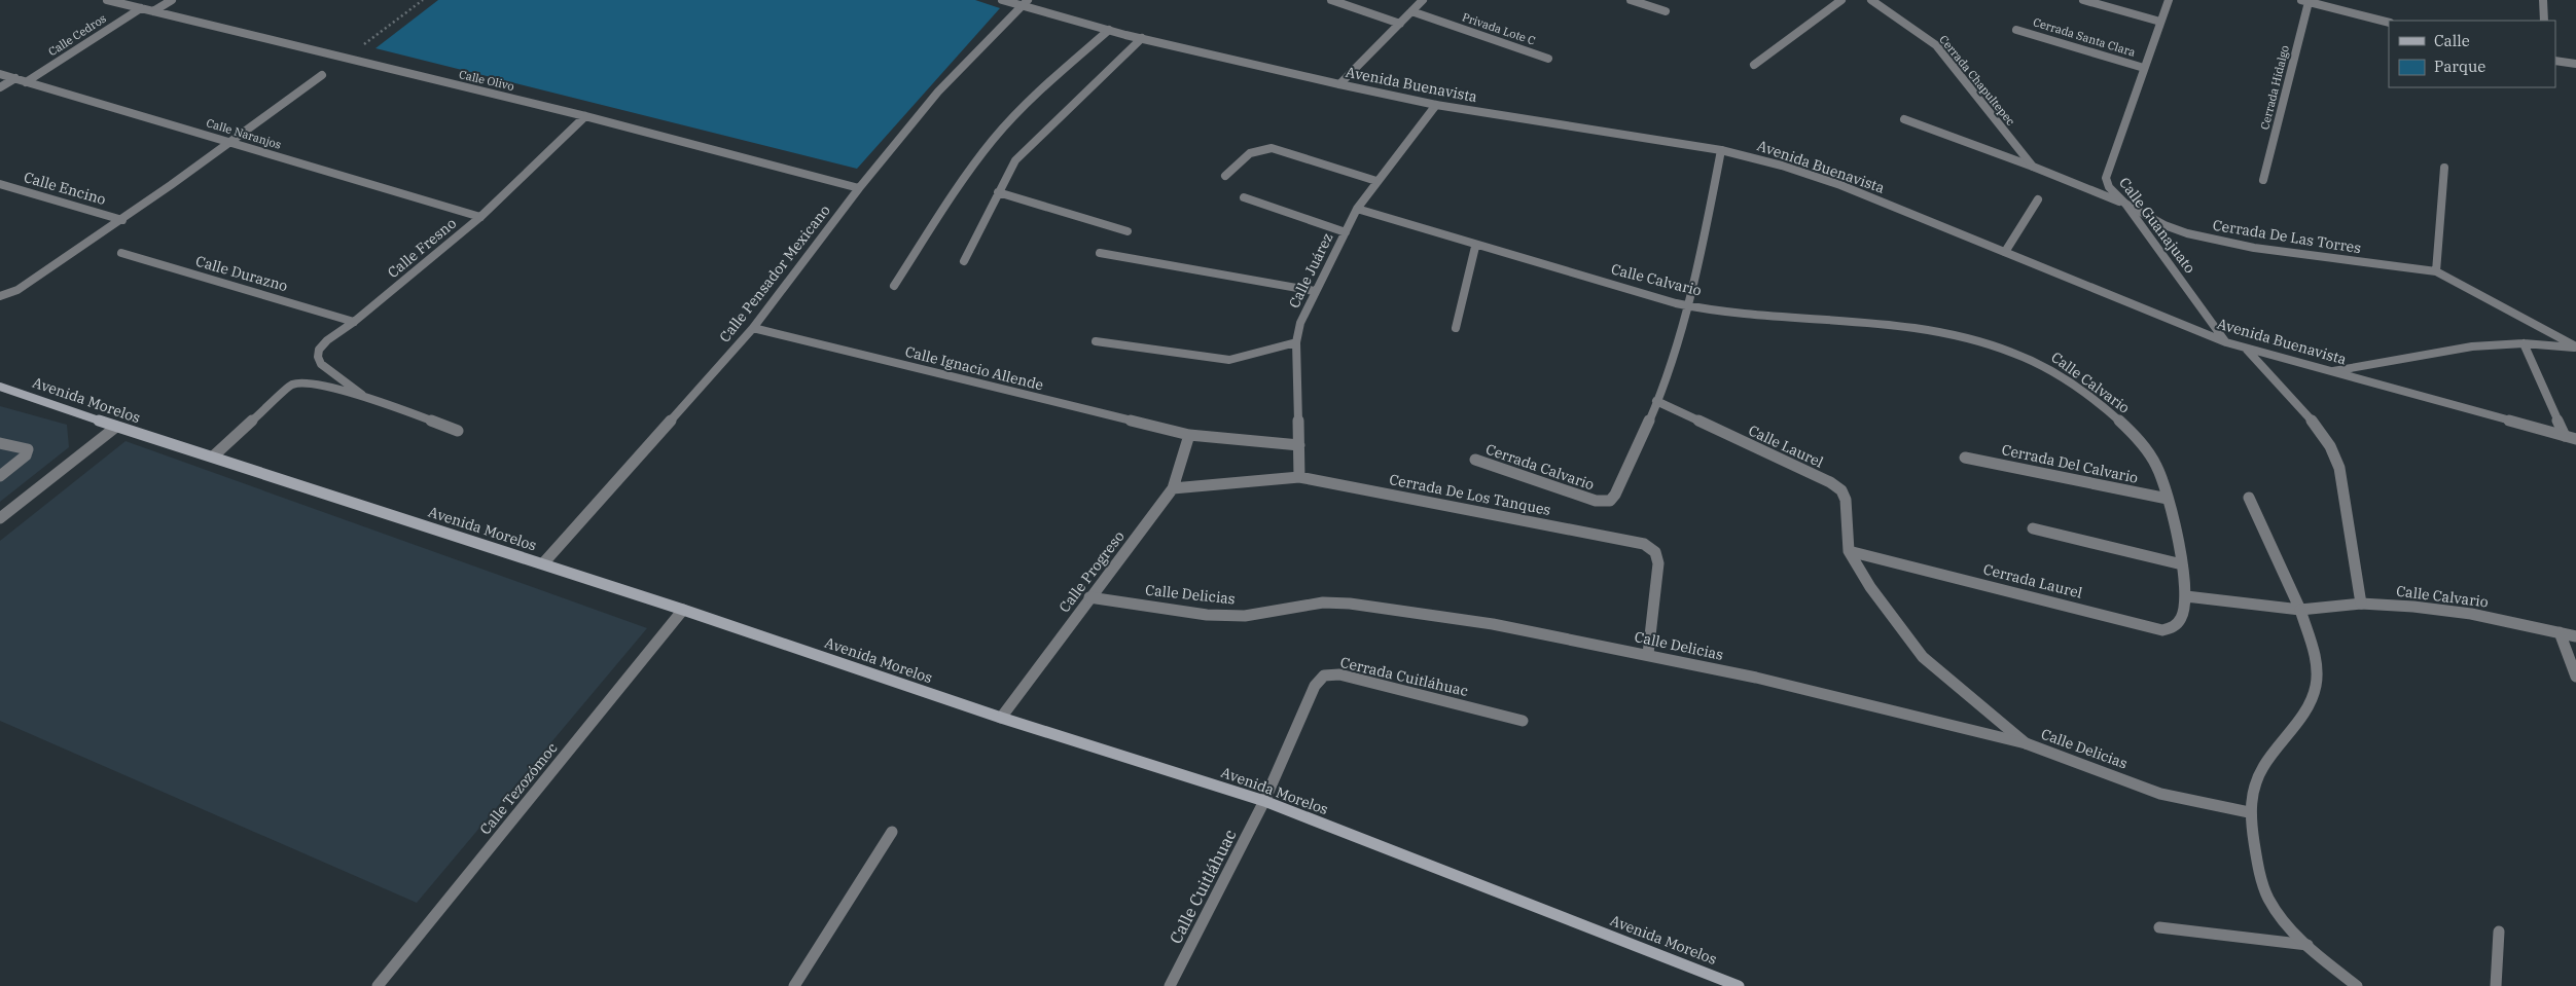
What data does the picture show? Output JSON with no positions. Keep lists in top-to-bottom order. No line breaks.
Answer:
{"streets":{"main road":["Avenida Morelos"],"street":["Privada Lote C","Calle Cedros","Cerrada Santa Clara","Calle Olivo","Cerrada Chapultepec","Avenida Buenavista","Cerrada Hidalgo","Calle Naranjos","Calle Encino","Calle Guanajuato","Cerrada De Las Torres","Calle Fresno","Calle Juárez","Calle Durazno","Calle Pensador Mexicano","Calle Calvario","Calle Ignacio Allende","Calle Laurel","Cerrada Del Calvario","Cerrada Calvario","Cerrada De Los Tanques","Calle Progreso","Cerrada Laurel","Calle Delicias","Cerrada Cuitláhuac","Calle Tezozómoc","Calle Cuitláhuac"]},"crossings":[["Calle Cedros","Calle Olivo"],["Calle Cedros","Calle Naranjos"],["Cerrada Santa Clara","Calle Guanajuato"],["Calle Olivo","Calle Fresno"],["Calle Olivo","Calle Pensador Mexicano"],["Cerrada Chapultepec","Cerrada De Las Torres"],["Avenida Buenavista","Calle Guanajuato"],["Avenida Buenavista","Calle Juárez"],["Avenida Buenavista","Calle Pensador Mexicano"],["Calle Naranjos","Calle Fresno"],["Calle Guanajuato","Cerrada De Las Torres"],["Calle Fresno","Calle Durazno"],["Calle Juárez","Calle Calvario"],["Calle Juárez","Calle Ignacio Allende"],["Calle Juárez","Cerrada De Los Tanques"],["Calle Pensador Mexicano","Calle Ignacio Allende"],["Calle Pensador Mexicano","Avenida Morelos"],["Calle Calvario","Cerrada Del Calvario"],["Calle Calvario","Cerrada Laurel"],["Calle Ignacio Allende","Calle Progreso"],["Avenida Morelos","Calle Progreso"],["Avenida Morelos","Cerrada Cuitláhuac"],["Avenida Morelos","Calle Tezozómoc"],["Avenida Morelos","Calle Cuitláhuac"],["Calle Laurel","Cerrada Calvario"],["Calle Laurel","Cerrada Laurel"],["Calle Laurel","Calle Delicias"],["Cerrada De Los Tanques","Calle Progreso"],["Cerrada De Los Tanques","Calle Delicias"],["Calle Progreso","Calle Delicias"],["Cerrada Cuitláhuac","Calle Cuitláhuac"]],"legend":["Calle","Parque"]}
